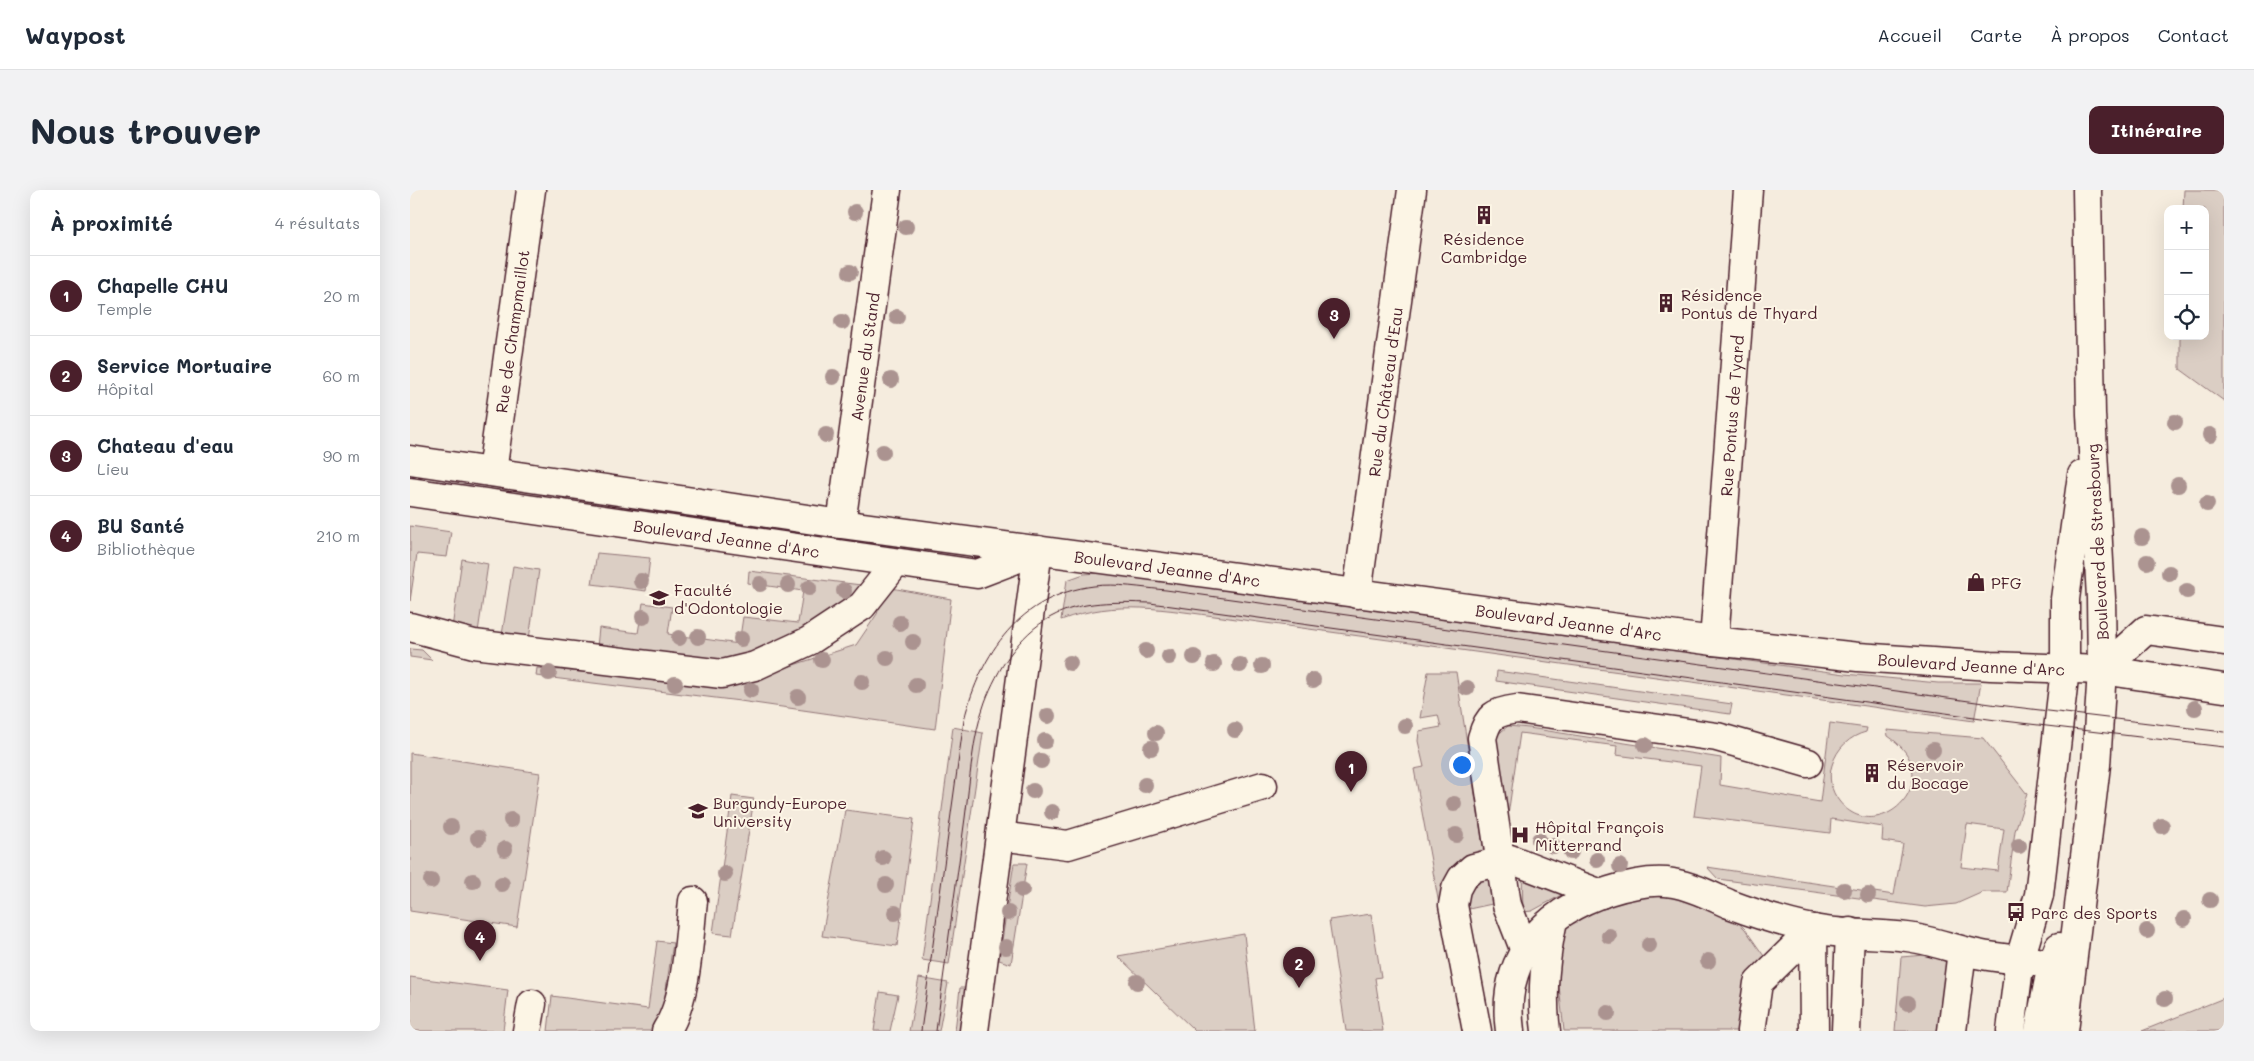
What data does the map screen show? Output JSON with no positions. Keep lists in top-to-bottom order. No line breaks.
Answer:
{"streets":{"street":["Rue de Champmaillot","Avenue du Stand","Rue du Château d'Eau","Rue Pontus de Tyard","Boulevard Jeanne d'Arc","Boulevard de Strasbourg"]},"crossings":[["Rue de Champmaillot","Boulevard Jeanne d'Arc"],["Avenue du Stand","Boulevard Jeanne d'Arc"],["Rue du Château d'Eau","Boulevard Jeanne d'Arc"],["Rue Pontus de Tyard","Boulevard Jeanne d'Arc"],["Boulevard Jeanne d'Arc","Boulevard de Strasbourg"]],"places":{"building":["Résidence Cambridge","Résidence Pontus de Thyard","Réservoir du Bocage"],"shop":["PFG"],"school or university":["Faculté d'Odontologie","Burgundy-Europe University"],"hospital":["Hôpital François Mitterrand"],"bus stop":["Parc des Sports"]},"page":{"header":"Waypost","nav":["Accueil","Carte","À propos","Contact"],"buttons":"Itinéraire","title":"Nous trouver","heading":["À proximité","4 résultats"],"map_buttons":["+","−"],"list":[{"mark":"1","name":"Chapelle CHU","note":"Temple","value":"20 m"},{"mark":"2","name":"Service Mortuaire","note":"Hôpital","value":"60 m"},{"mark":"3","name":"Chateau d'eau","note":"Lieu","value":"90 m"},{"mark":"4","name":"BU Santé","note":"Bibliothèque","value":"210 m"}],"pins":["3","1","4","2"]}}
